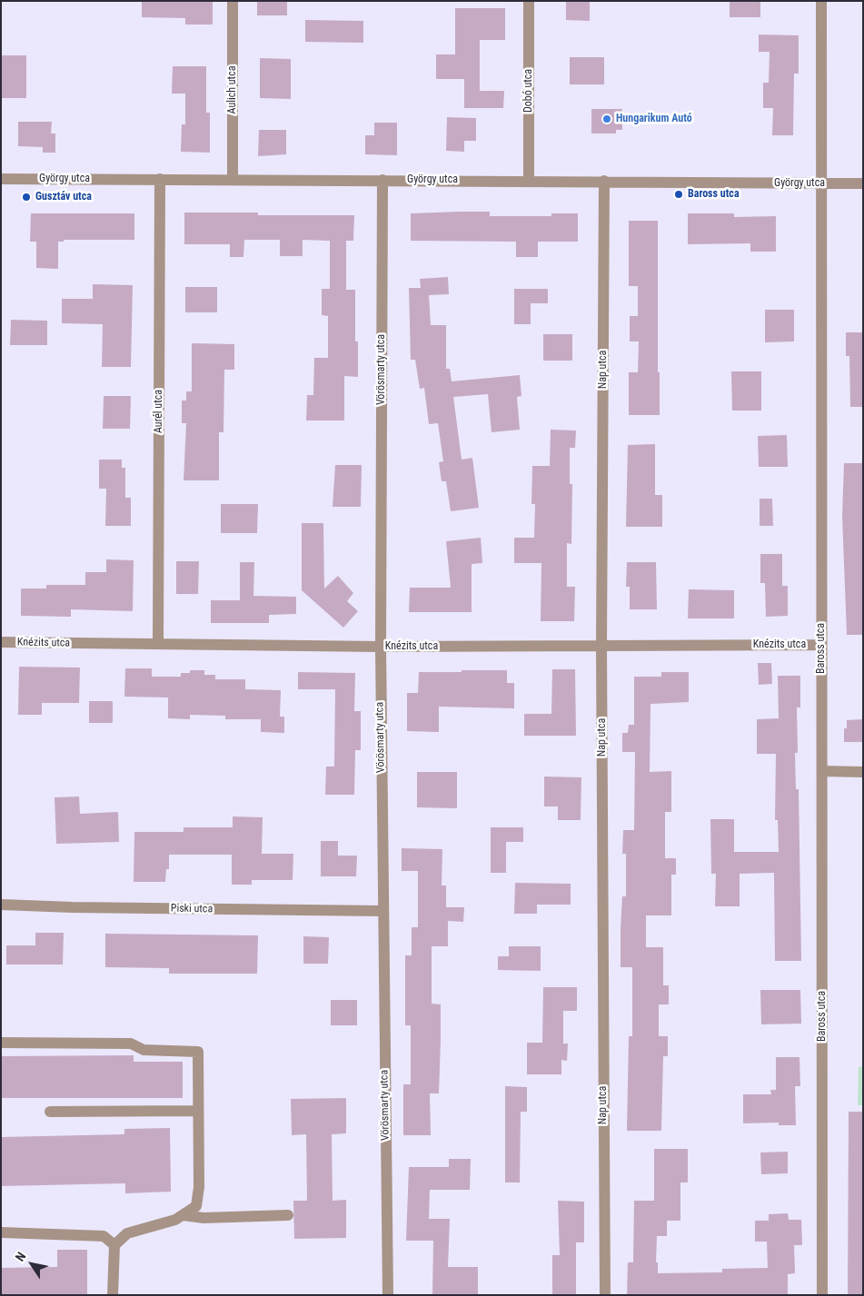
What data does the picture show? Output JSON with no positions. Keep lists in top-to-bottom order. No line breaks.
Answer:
{"streets":{"street":["Aulich utca","Dobó utca","György utca","Vörösmarty utca","Nap utca","Aurél utca","Knézits utca","Baross utca","Piski utca"]},"crossings":[["Aulich utca","György utca"],["Dobó utca","György utca"],["György utca","Vörösmarty utca"],["György utca","Nap utca"],["György utca","Aurél utca"],["György utca","Baross utca"],["Vörösmarty utca","Knézits utca"],["Vörösmarty utca","Piski utca"],["Nap utca","Knézits utca"],["Aurél utca","Knézits utca"],["Knézits utca","Baross utca"]],"places":["Hungarikum Autó","Baross utca","Gusztáv utca"],"north":"top left"}
